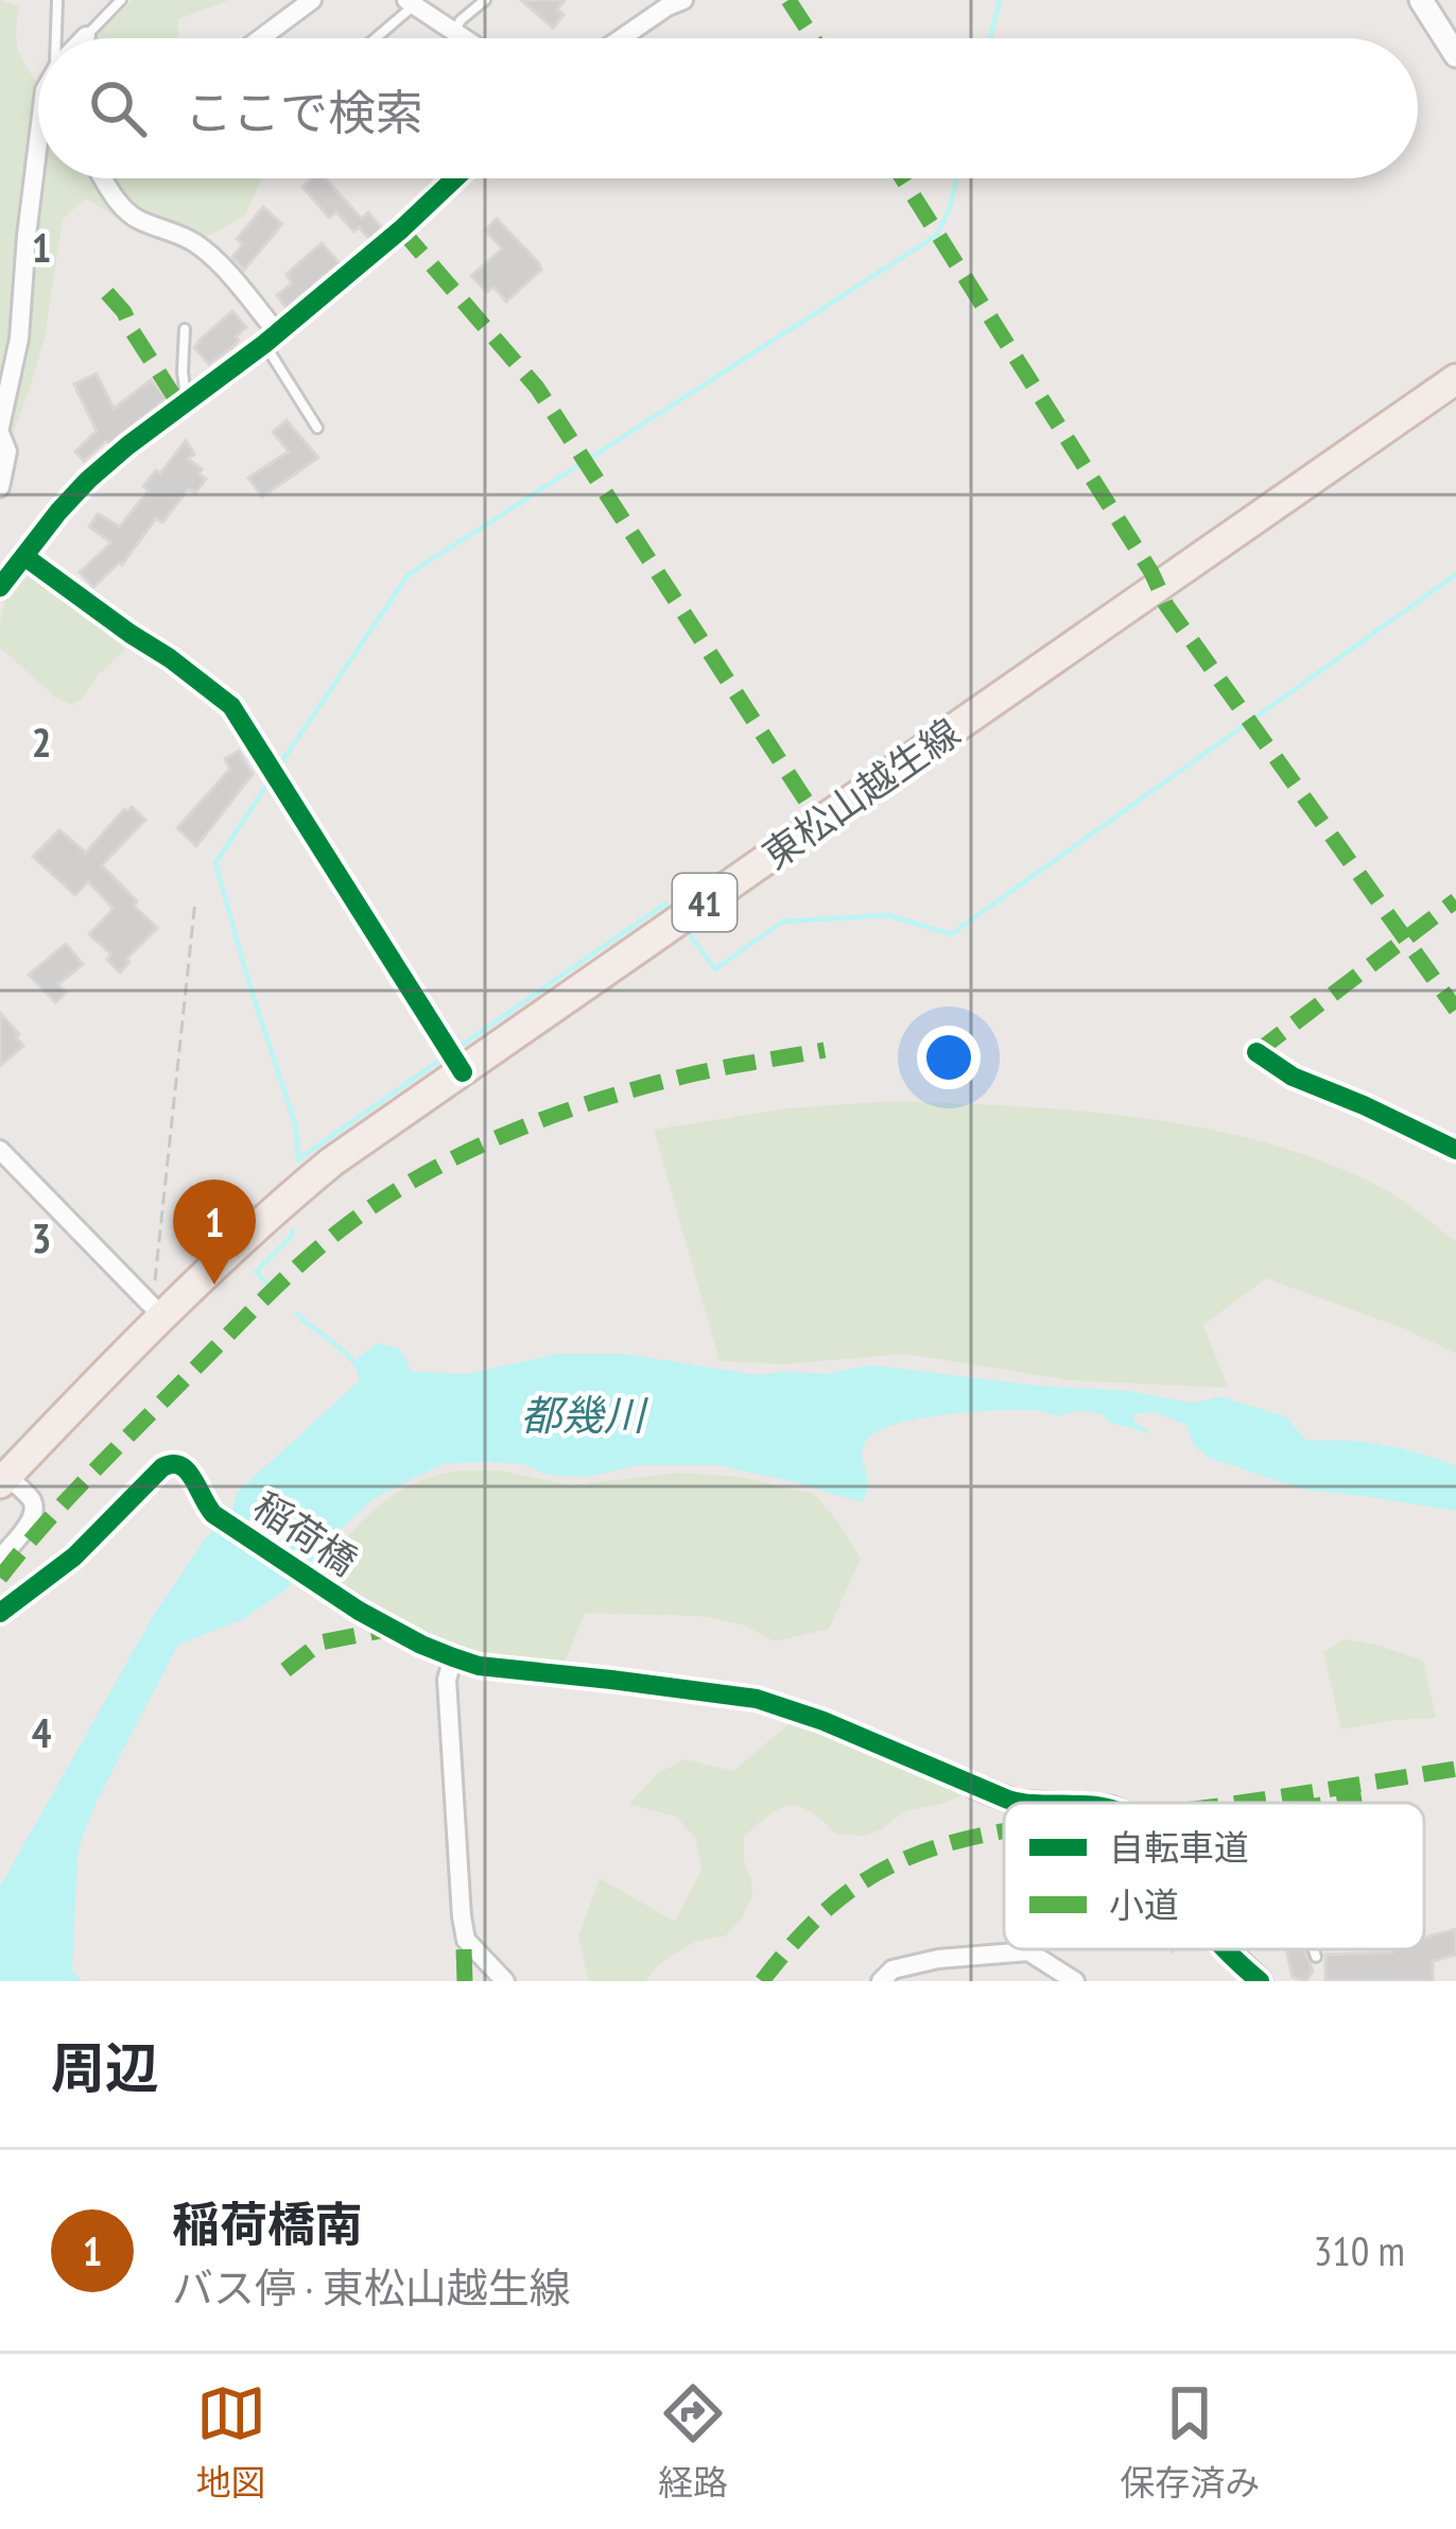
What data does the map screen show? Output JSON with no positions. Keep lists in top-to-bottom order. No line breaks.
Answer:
{"streets":{"main road":["東松山越生線","41"],"street":["稲荷橋"]},"water":["都幾川"],"legend":["自転車道","小道"],"page":{"search":"ここで検索","pins":"1","heading":"周辺","list":[{"mark":"1","name":"稲荷橋南","note":"バス停 · 東松山越生線","value":"310 m"}],"nav":["地図","経路","保存済み"]},"grid":{"rows":["1","2","3","4"]}}
